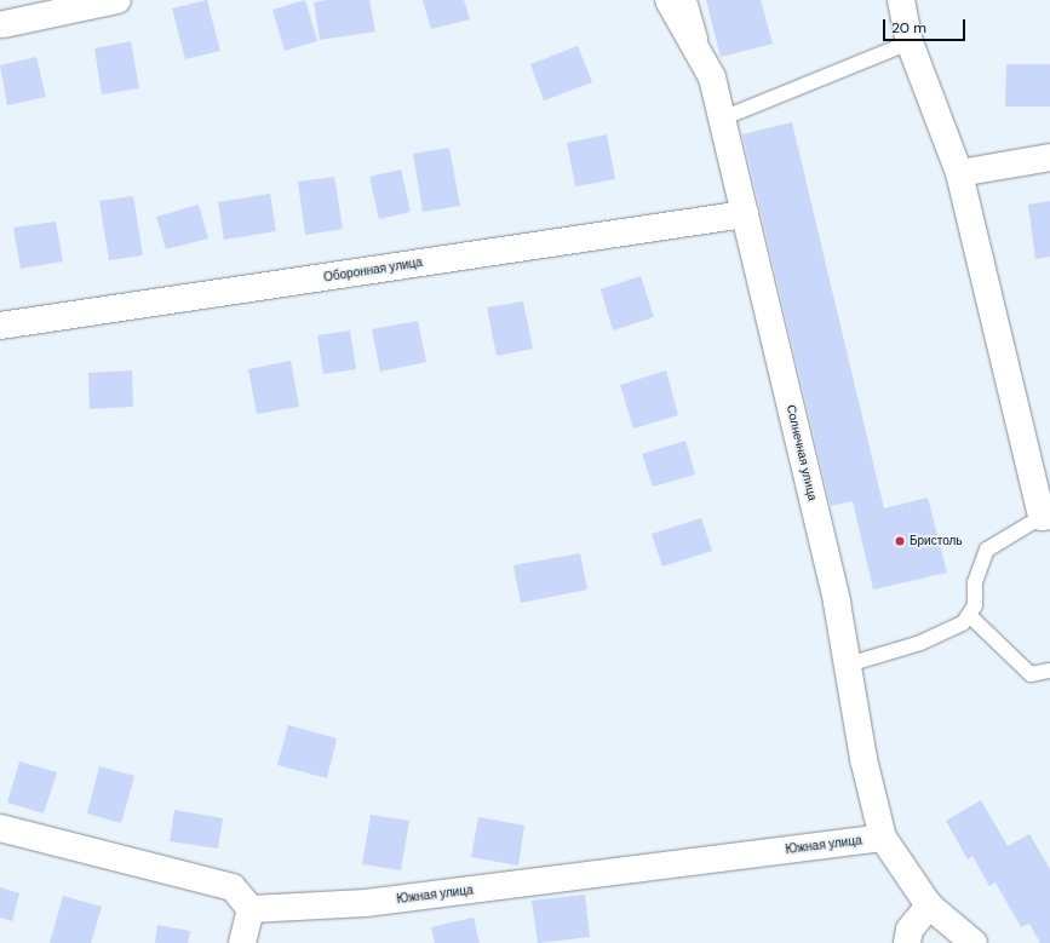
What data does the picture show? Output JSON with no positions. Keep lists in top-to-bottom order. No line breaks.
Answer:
{"streets":{"street":["Оборонная улица","Солнечная улица","Южная улица"]},"crossings":[["Оборонная улица","Солнечная улица"],["Солнечная улица","Южная улица"]],"places":["Бристоль"],"scale_bar":"20 m"}
